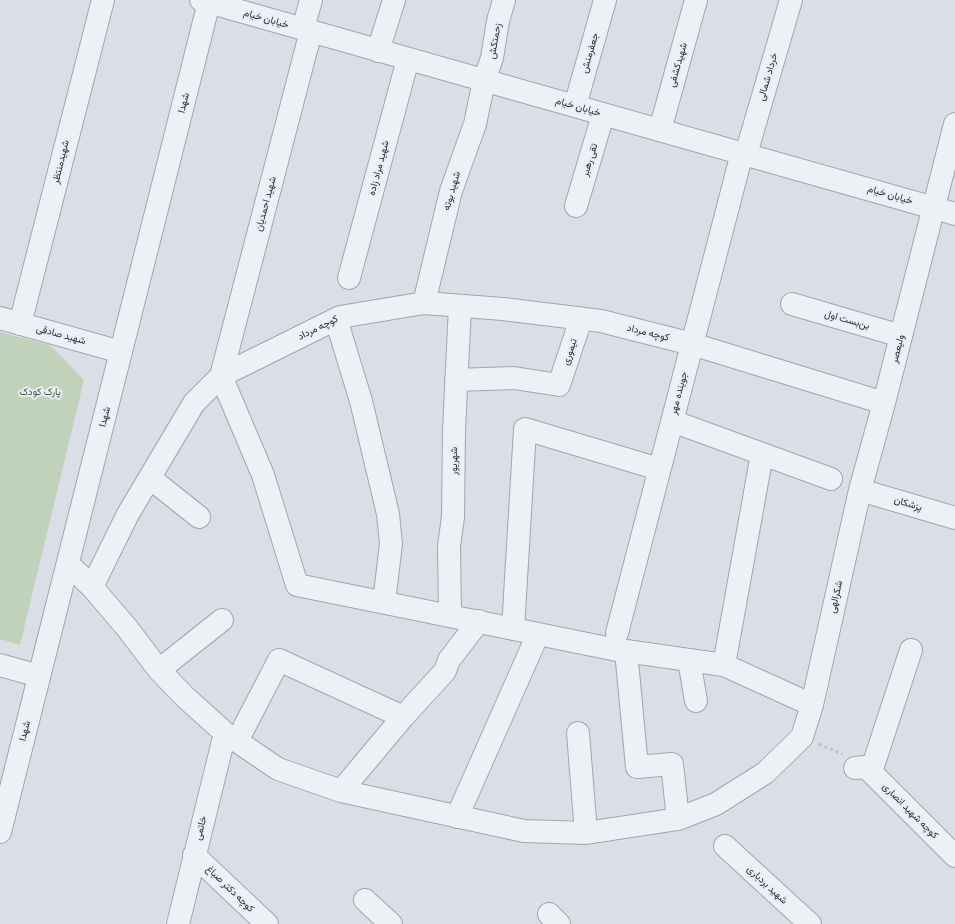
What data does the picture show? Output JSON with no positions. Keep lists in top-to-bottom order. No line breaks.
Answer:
{"streets":{"street":["خیابان خیام","زحمتکش","جعفرمنش","شهیدکشفی","خرداد شمالی","شهدا","تقی رهبر","شهیدمنتظر","شهید مراد زاده","شهید بوته","شهید احمدیان","بن‌بست اول","کوچه مرداد","شهید صادقی","ولیعصر","تیموری","جوینده مهر","شهریور","پزشکان","شکرالهی","کوچه شهید انصاری","خاتمی","شهید بردباری","کوچه دکتر صباغ"]},"crossings":[["خیابان خیام","زحمتکش"],["خیابان خیام","جعفرمنش"],["خیابان خیام","شهیدکشفی"],["خیابان خیام","خرداد شمالی"],["خیابان خیام","شهدا"],["خیابان خیام","تقی رهبر"],["خیابان خیام","شهید مراد زاده"],["خیابان خیام","شهید بوته"],["خیابان خیام","شهید احمدیان"],["خیابان خیام","ولیعصر"],["خیابان خیام","جوینده مهر"],["زحمتکش","شهید بوته"],["خرداد شمالی","جوینده مهر"],["شهدا","شهید صادقی"],["شهیدمنتظر","شهید صادقی"],["شهید بوته","کوچه مرداد"],["شهید احمدیان","کوچه مرداد"],["بن‌بست اول","ولیعصر"],["کوچه مرداد","ولیعصر"],["کوچه مرداد","تیموری"],["کوچه مرداد","جوینده مهر"],["کوچه مرداد","شهریور"],["ولیعصر","پزشکان"],["ولیعصر","شکرالهی"],["تیموری","شهریور"],["پزشکان","شکرالهی"],["خاتمی","کوچه دکتر صباغ"]],"parks":["پارک کودک"]}
